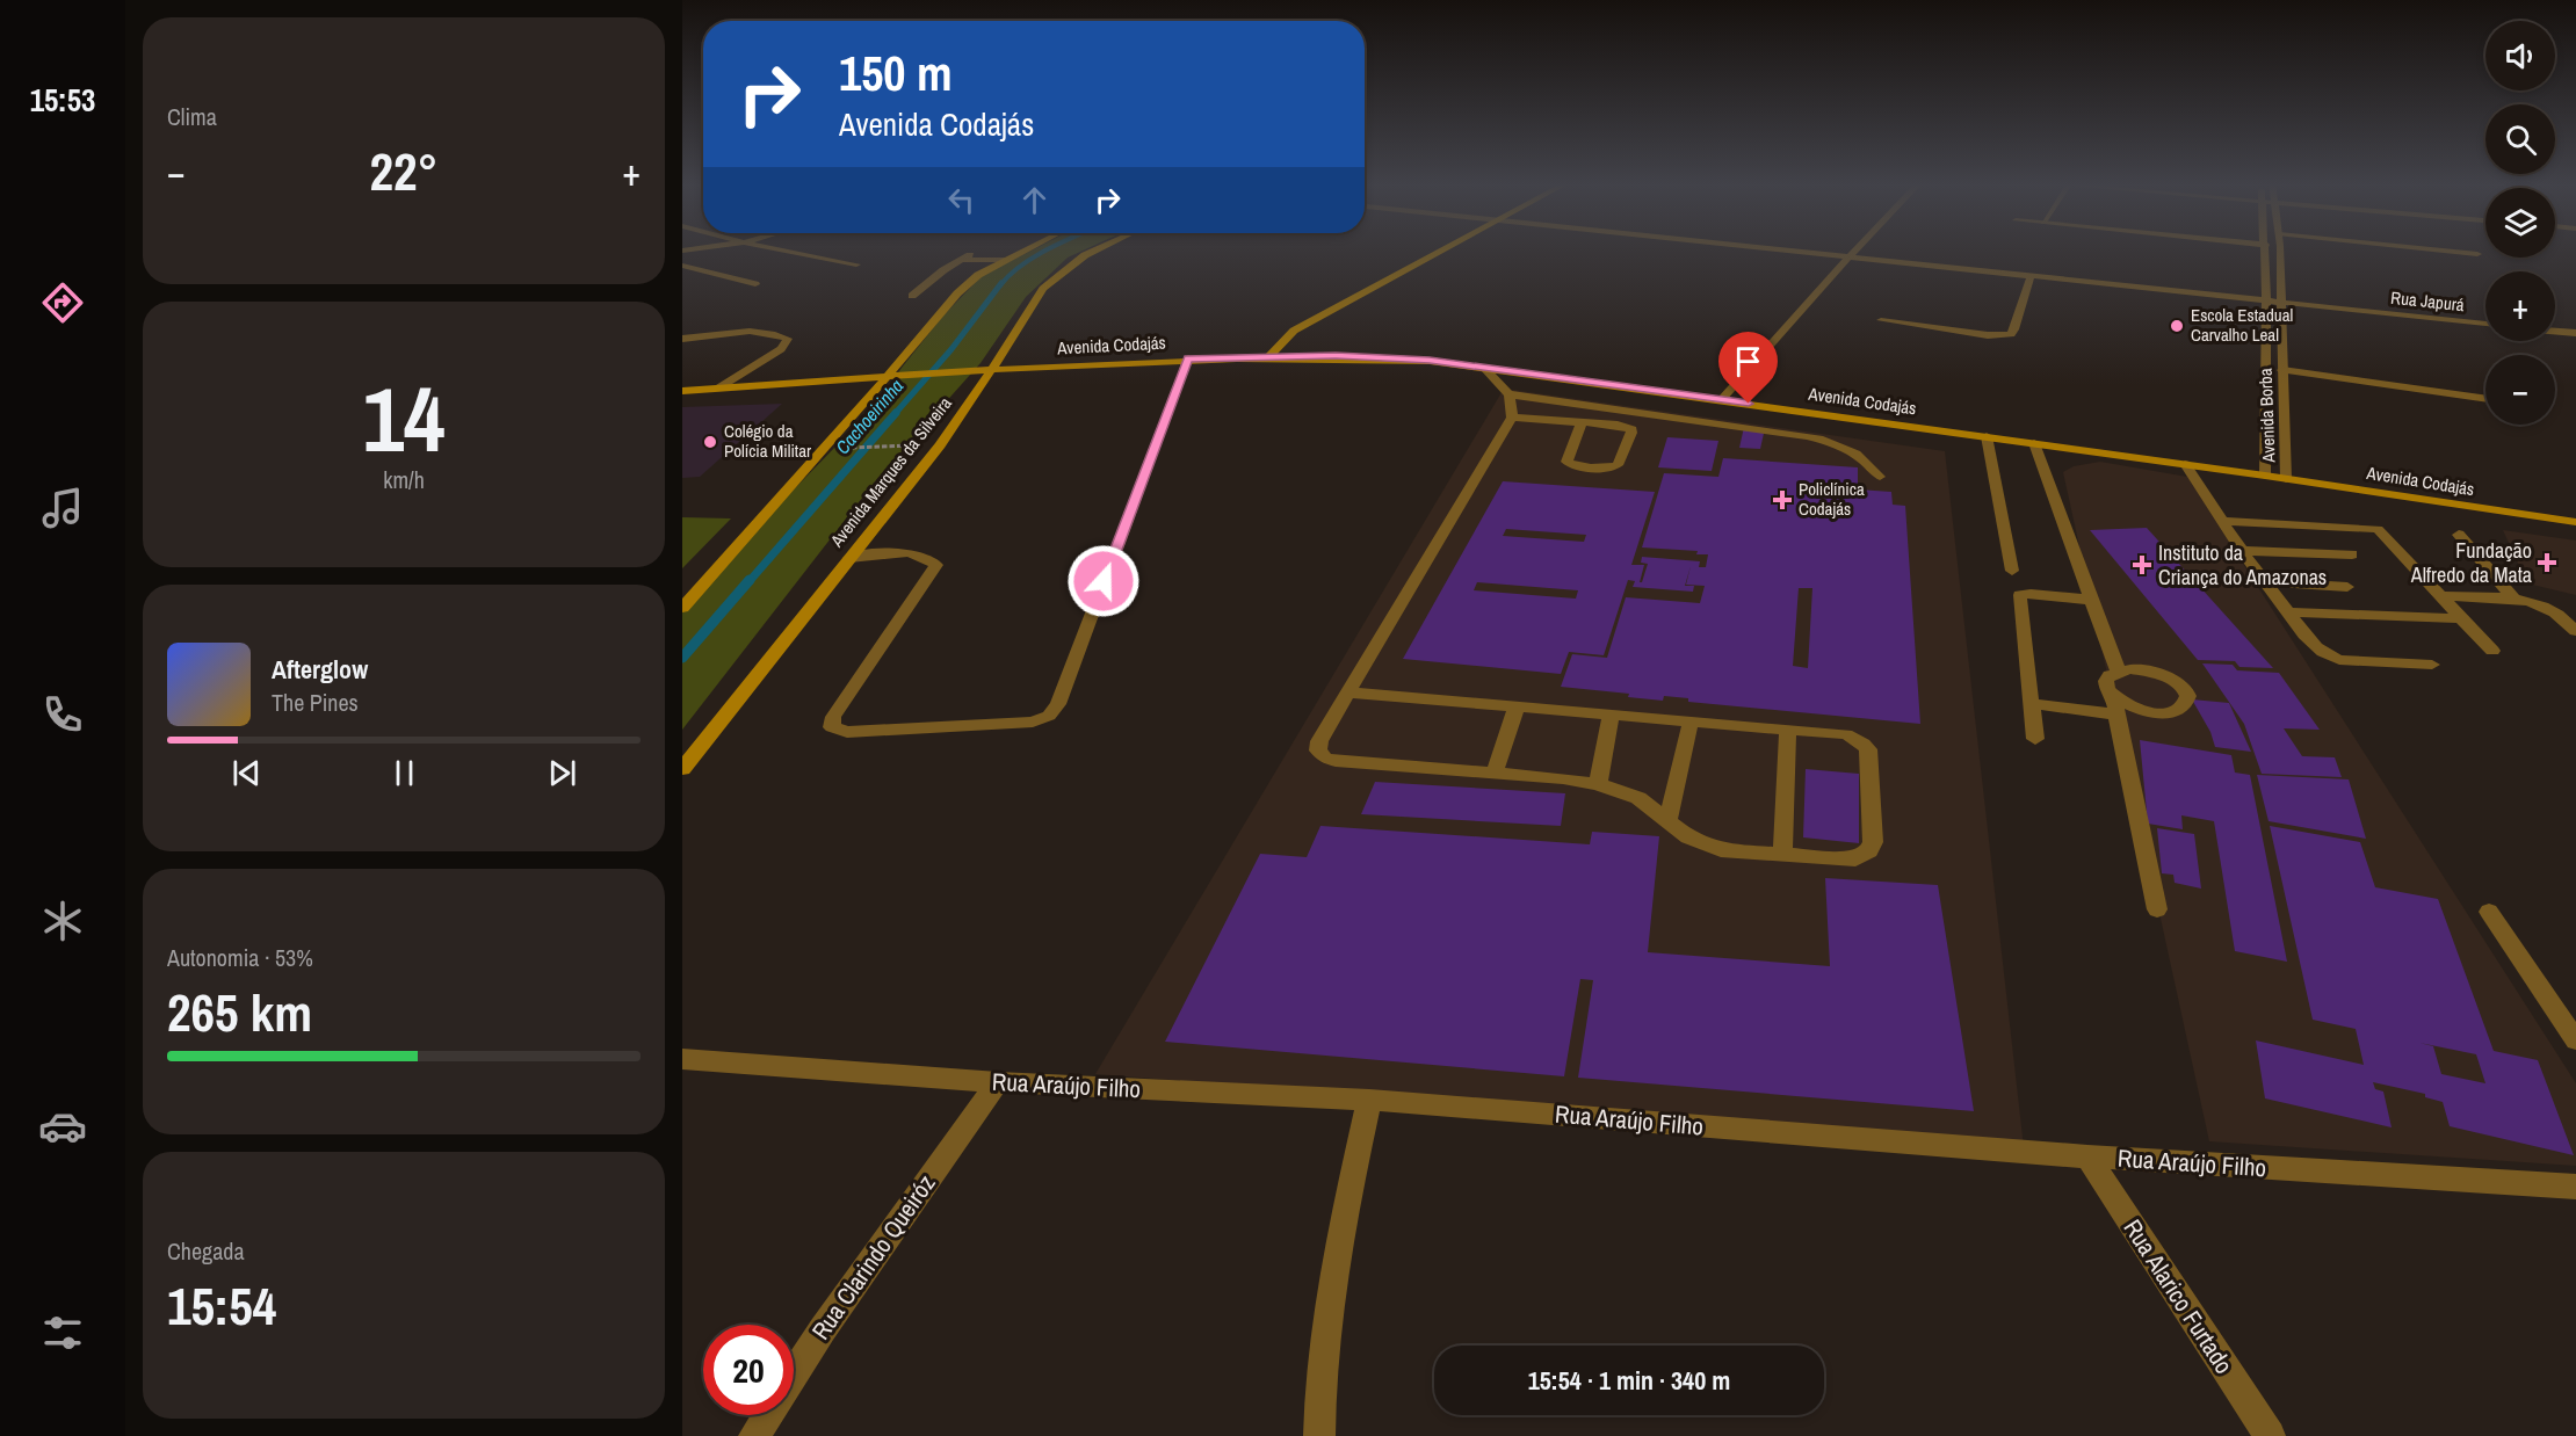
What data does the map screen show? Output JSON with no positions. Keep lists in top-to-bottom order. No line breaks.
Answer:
{"streets":{"street":["Rua Japurá","Avenida Codajás","Avenida Borba","Avenida Marques da Silveira","Rua Araújo Filho","Rua Clarindo Queiróz","Rua Alarico Furtado"]},"crossings":[["Rua Japurá","Avenida Borba"],["Avenida Codajás","Avenida Borba"],["Avenida Codajás","Avenida Marques da Silveira"],["Rua Araújo Filho","Rua Clarindo Queiróz"],["Rua Araújo Filho","Rua Alarico Furtado"]],"water":["Cachoeirinha"],"places":{"other":["Escola Estadual Carvalho Leal","Colégio da Polícia Militar"],"health":["Policlínica Codajás","Fundação Alfredo da Mata","Instituto da Criança do Amazonas"]},"page":{"tabs":"15:53","tile":["Clima",["14","km/h"],["Autonomia · 53%","265 km"],["Chegada","15:54"]],"map_buttons":["+","−"],"turn":["150 m","Avenida Codajás"],"heat":["−","22°","+"],"song":["Afterglow","The Pines"],"limit":"20","trip":"15:54 · 1 min · 340 m"}}
